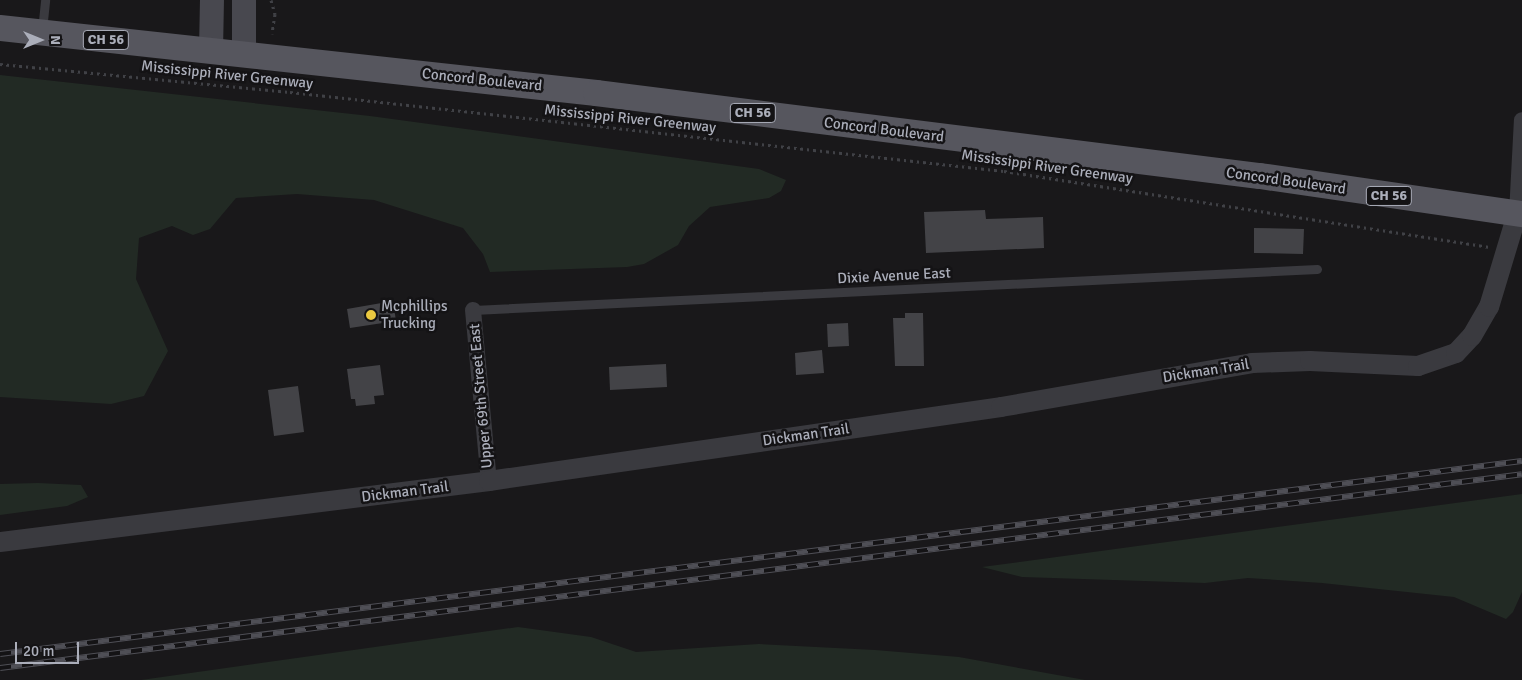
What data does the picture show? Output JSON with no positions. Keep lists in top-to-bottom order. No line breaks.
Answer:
{"streets":{"main road":["CH 56","Concord Boulevard"],"street":["Dickman Trail","Upper 69th Street East"],"lane":["Dixie Avenue East"],"path":["Mississippi River Greenway"]},"crossings":[["CH 56","Concord Boulevard"],["Mississippi River Greenway","Dickman Trail"],["Concord Boulevard","Dickman Trail"],["Dixie Avenue East","Upper 69th Street East"],["Dickman Trail","Upper 69th Street East"]],"places":["Mcphillips Trucking"],"scale_bar":"20 m","north":"right"}
